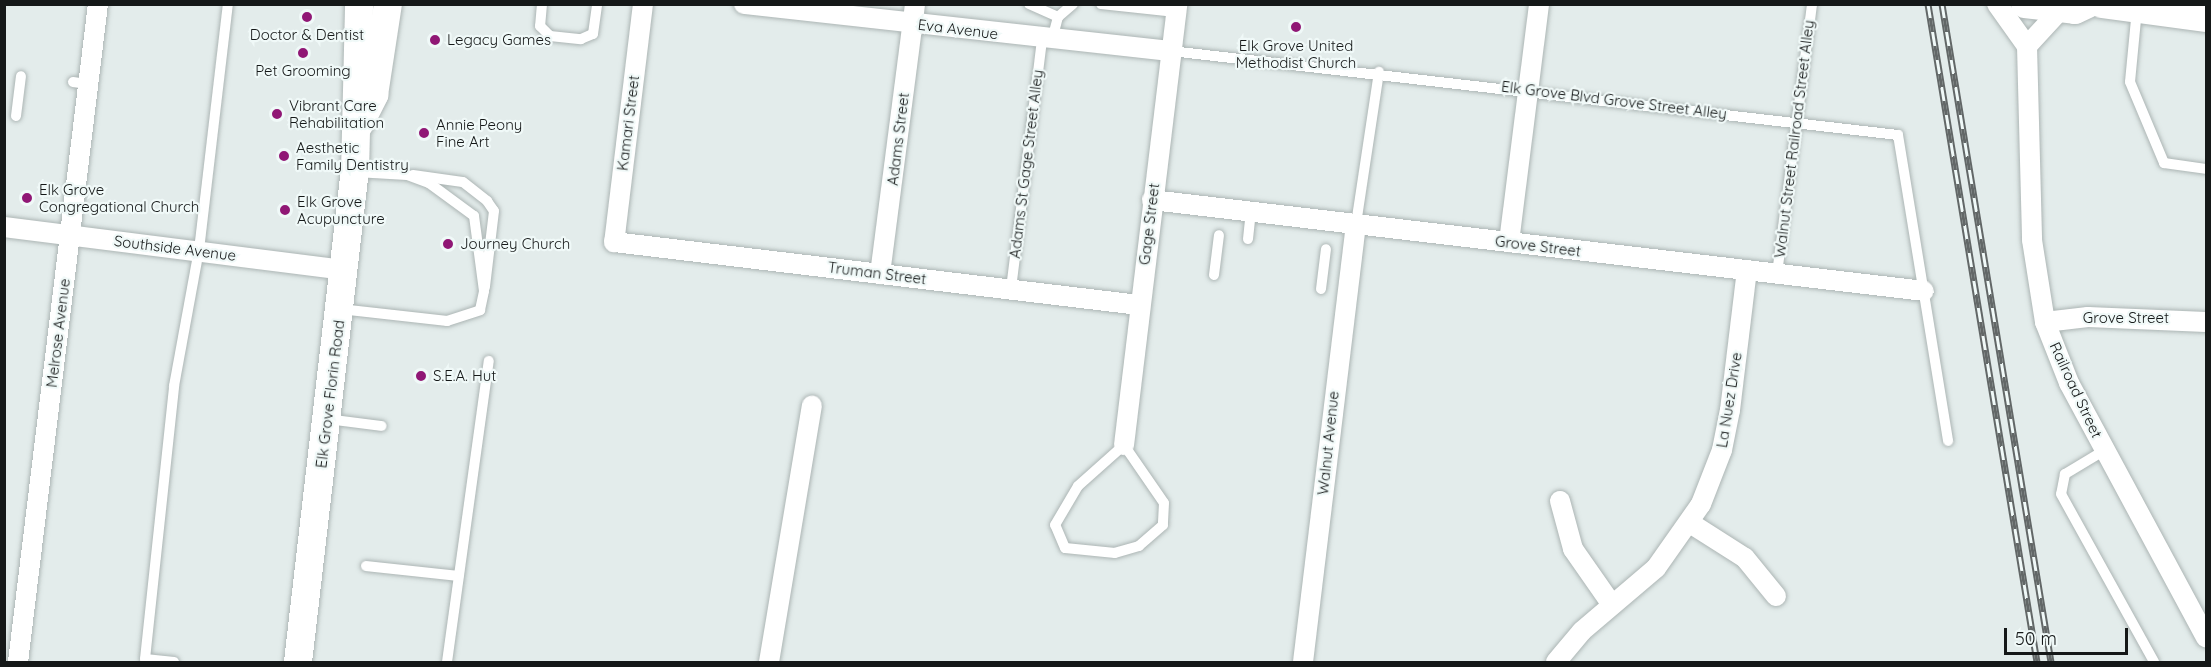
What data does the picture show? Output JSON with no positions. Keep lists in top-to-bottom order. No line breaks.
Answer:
{"streets":{"main road":["Elk Grove Florin Road"],"street":["Eva Avenue","Kamari Street","Adams Street","Gage Street","Grove Street","Southside Avenue","Truman Street","Melrose Avenue","Railroad Street","La Nuez Drive","Walnut Avenue"],"lane":["Elk Grove Blvd Grove Street Alley","Walnut Street Railroad Street Alley","Adams St Gage Street Alley"]},"crossings":[["Eva Avenue","Elk Grove Blvd Grove Street Alley"],["Eva Avenue","Adams Street"],["Eva Avenue","Adams St Gage Street Alley"],["Eva Avenue","Gage Street"],["Elk Grove Blvd Grove Street Alley","Walnut Street Railroad Street Alley"],["Elk Grove Blvd Grove Street Alley","Gage Street"],["Elk Grove Blvd Grove Street Alley","Grove Street"],["Kamari Street","Truman Street"],["Adams Street","Truman Street"],["Walnut Street Railroad Street Alley","Grove Street"],["Adams St Gage Street Alley","Truman Street"],["Gage Street","Grove Street"],["Gage Street","Truman Street"],["Grove Street","Railroad Street"],["Grove Street","La Nuez Drive"],["Grove Street","Walnut Avenue"],["Southside Avenue","Melrose Avenue"],["Southside Avenue","Elk Grove Florin Road"]],"places":["Doctor & Dentist","Elk Grove United Methodist Church","Legacy Games","Pet Grooming","Vibrant Care Rehabilitation","Annie Peony Fine Art","Aesthetic Family Dentistry","Elk Grove Congregational Church","Elk Grove Acupuncture","Journey Church","S.E.A. Hut"],"scale_bar":"50 m"}
